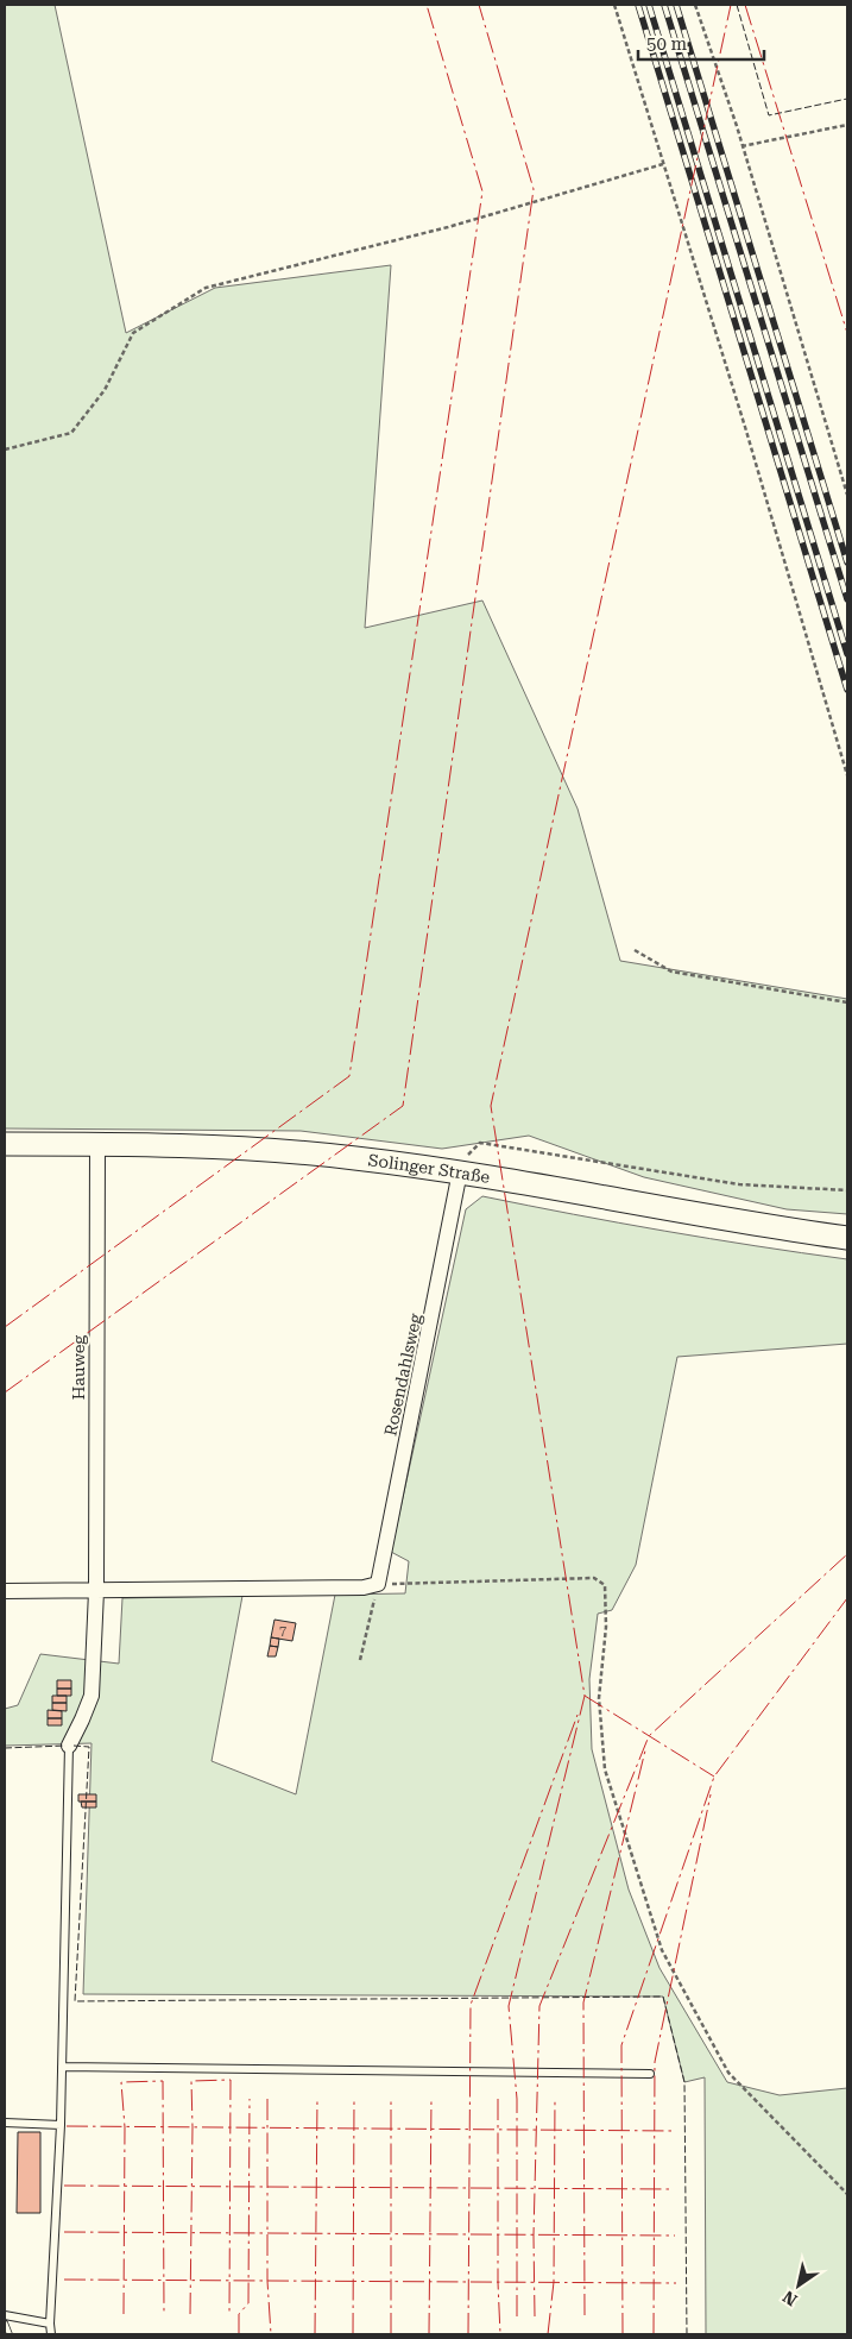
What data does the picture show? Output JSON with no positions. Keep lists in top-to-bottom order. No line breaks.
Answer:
{"streets":{"main road":["Solinger Straße"],"street":["Hauweg","Rosendahlsweg"]},"crossings":[["Solinger Straße","Hauweg"],["Solinger Straße","Rosendahlsweg"]],"house_numbers":["7"],"scale_bar":"50 m","north":"bottom left"}
